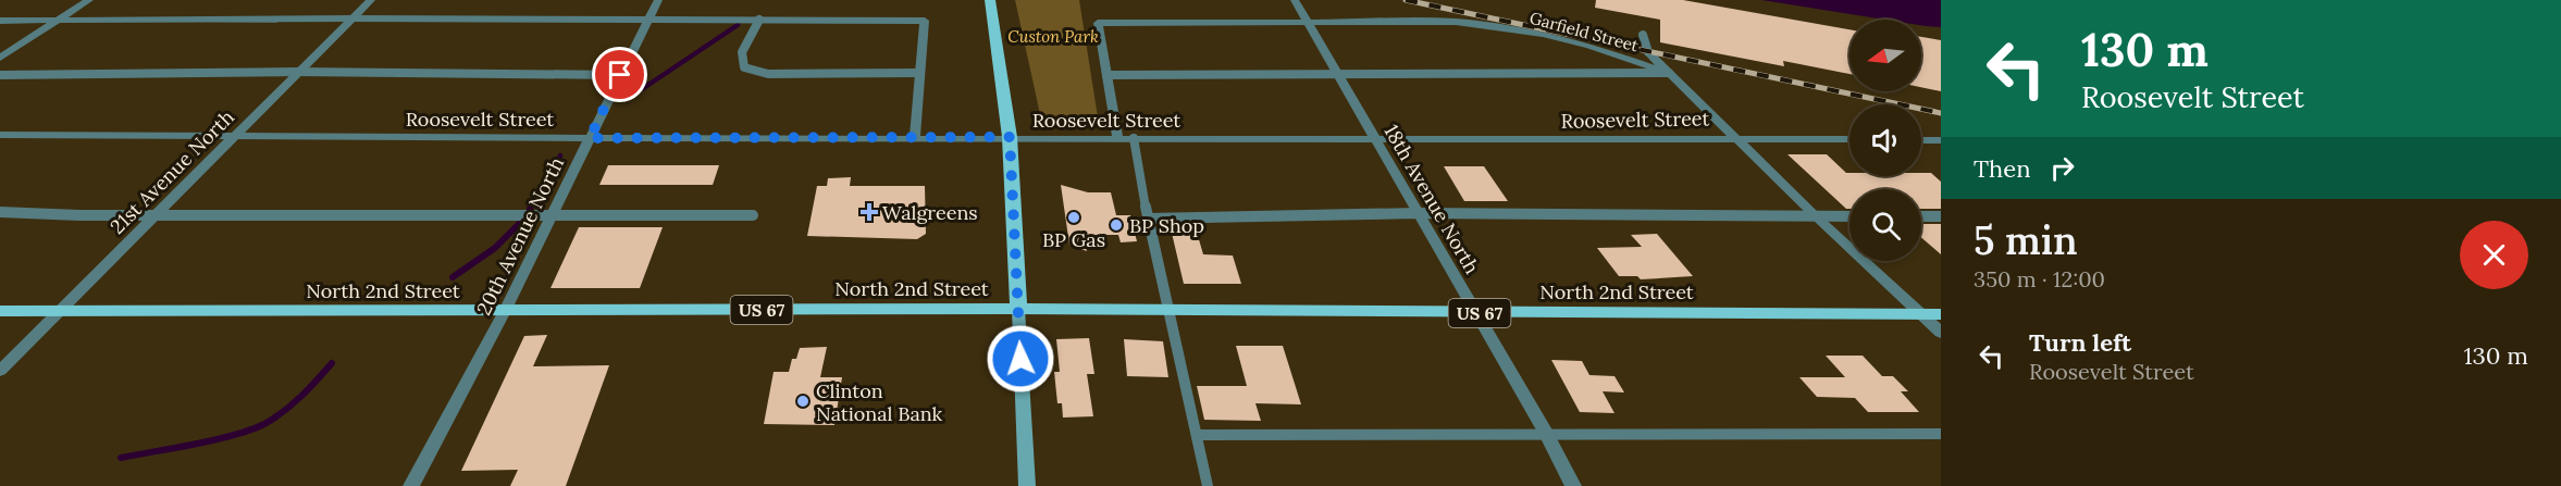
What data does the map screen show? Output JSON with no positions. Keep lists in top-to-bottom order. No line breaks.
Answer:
{"streets":{"main road":["North 2nd Street","US 67"],"street":["Garfield Street","Roosevelt Street","21st Avenue North","18th Avenue North","20th Avenue North"]},"crossings":[["Garfield Street","18th Avenue North"],["Roosevelt Street","21st Avenue North"],["Roosevelt Street","18th Avenue North"],["Roosevelt Street","20th Avenue North"],["21st Avenue North","North 2nd Street"],["18th Avenue North","North 2nd Street"],["20th Avenue North","North 2nd Street"]],"parks":["Custon Park"],"places":{"health":["Walgreens"],"other":["BP Gas","BP Shop","Clinton National Bank"]},"north":"left","page":{"turn":["130 m","Roosevelt Street"],"then":"Then","heading":["5 min","350 m · 12:00"],"list":[{"name":"Turn left","note":"Roosevelt Street","value":"130 m"}]}}
